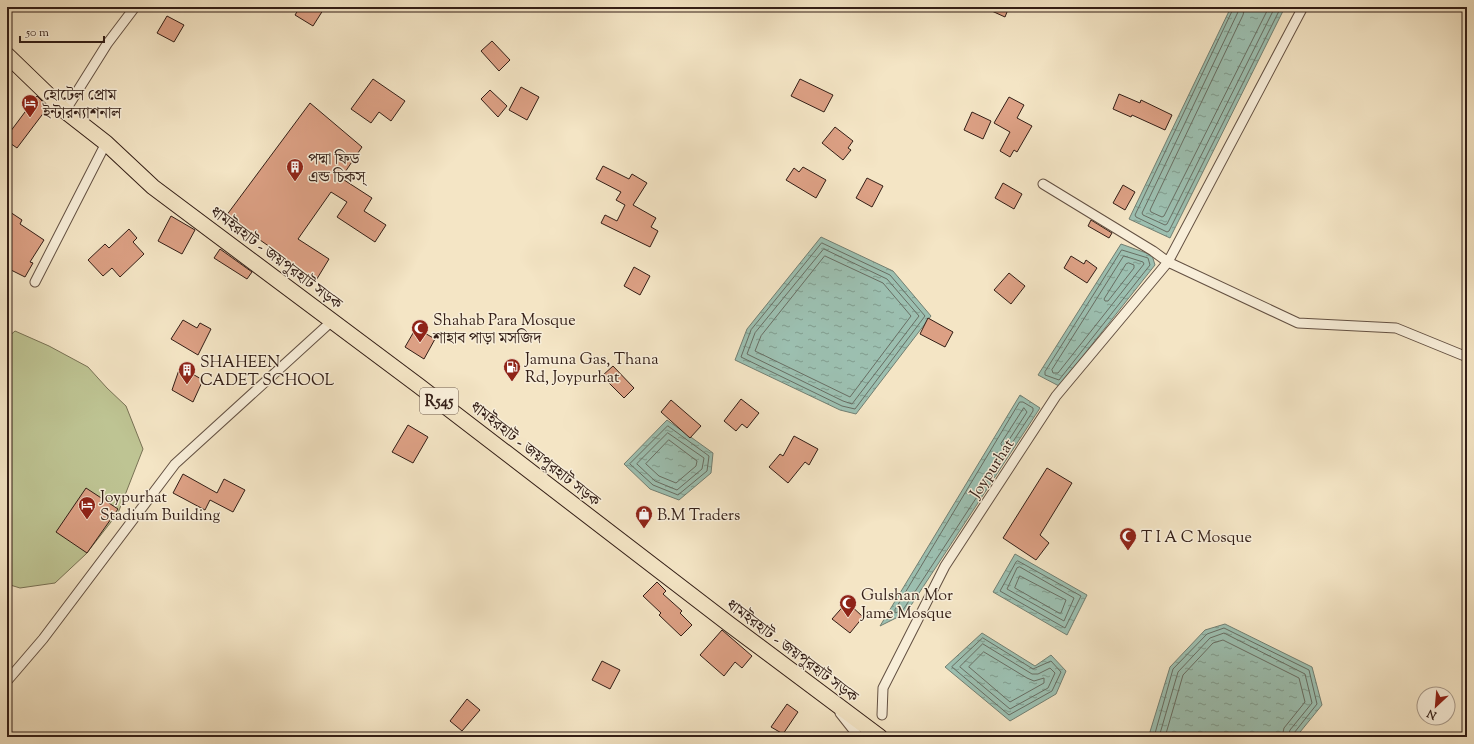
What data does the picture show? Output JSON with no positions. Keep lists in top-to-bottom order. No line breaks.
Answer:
{"streets":{"main road":["ধামইরহাট - জয়পুরহাট সড়ক","R545"],"street":["Joypurhat"]},"places":{"hotel":["হোটেল প্রোম ইন্টারন্যাশনাল","Joypurhat Stadium Building"],"building":["পদ্মা ফিড এন্ড চিকস্‌","SHAHEEN CADET SCHOOL"],"mosque":["Shahab Para Mosque শাহাব পাড়া মসজিদ","T I A C Mosque","Gulshan Mor Jame Mosque"],"fuel station":["Jamuna Gas, Thana Rd, Joypurhat"],"shop":["B.M Traders"]},"scale_bar":"50 m","north":"bottom left"}
